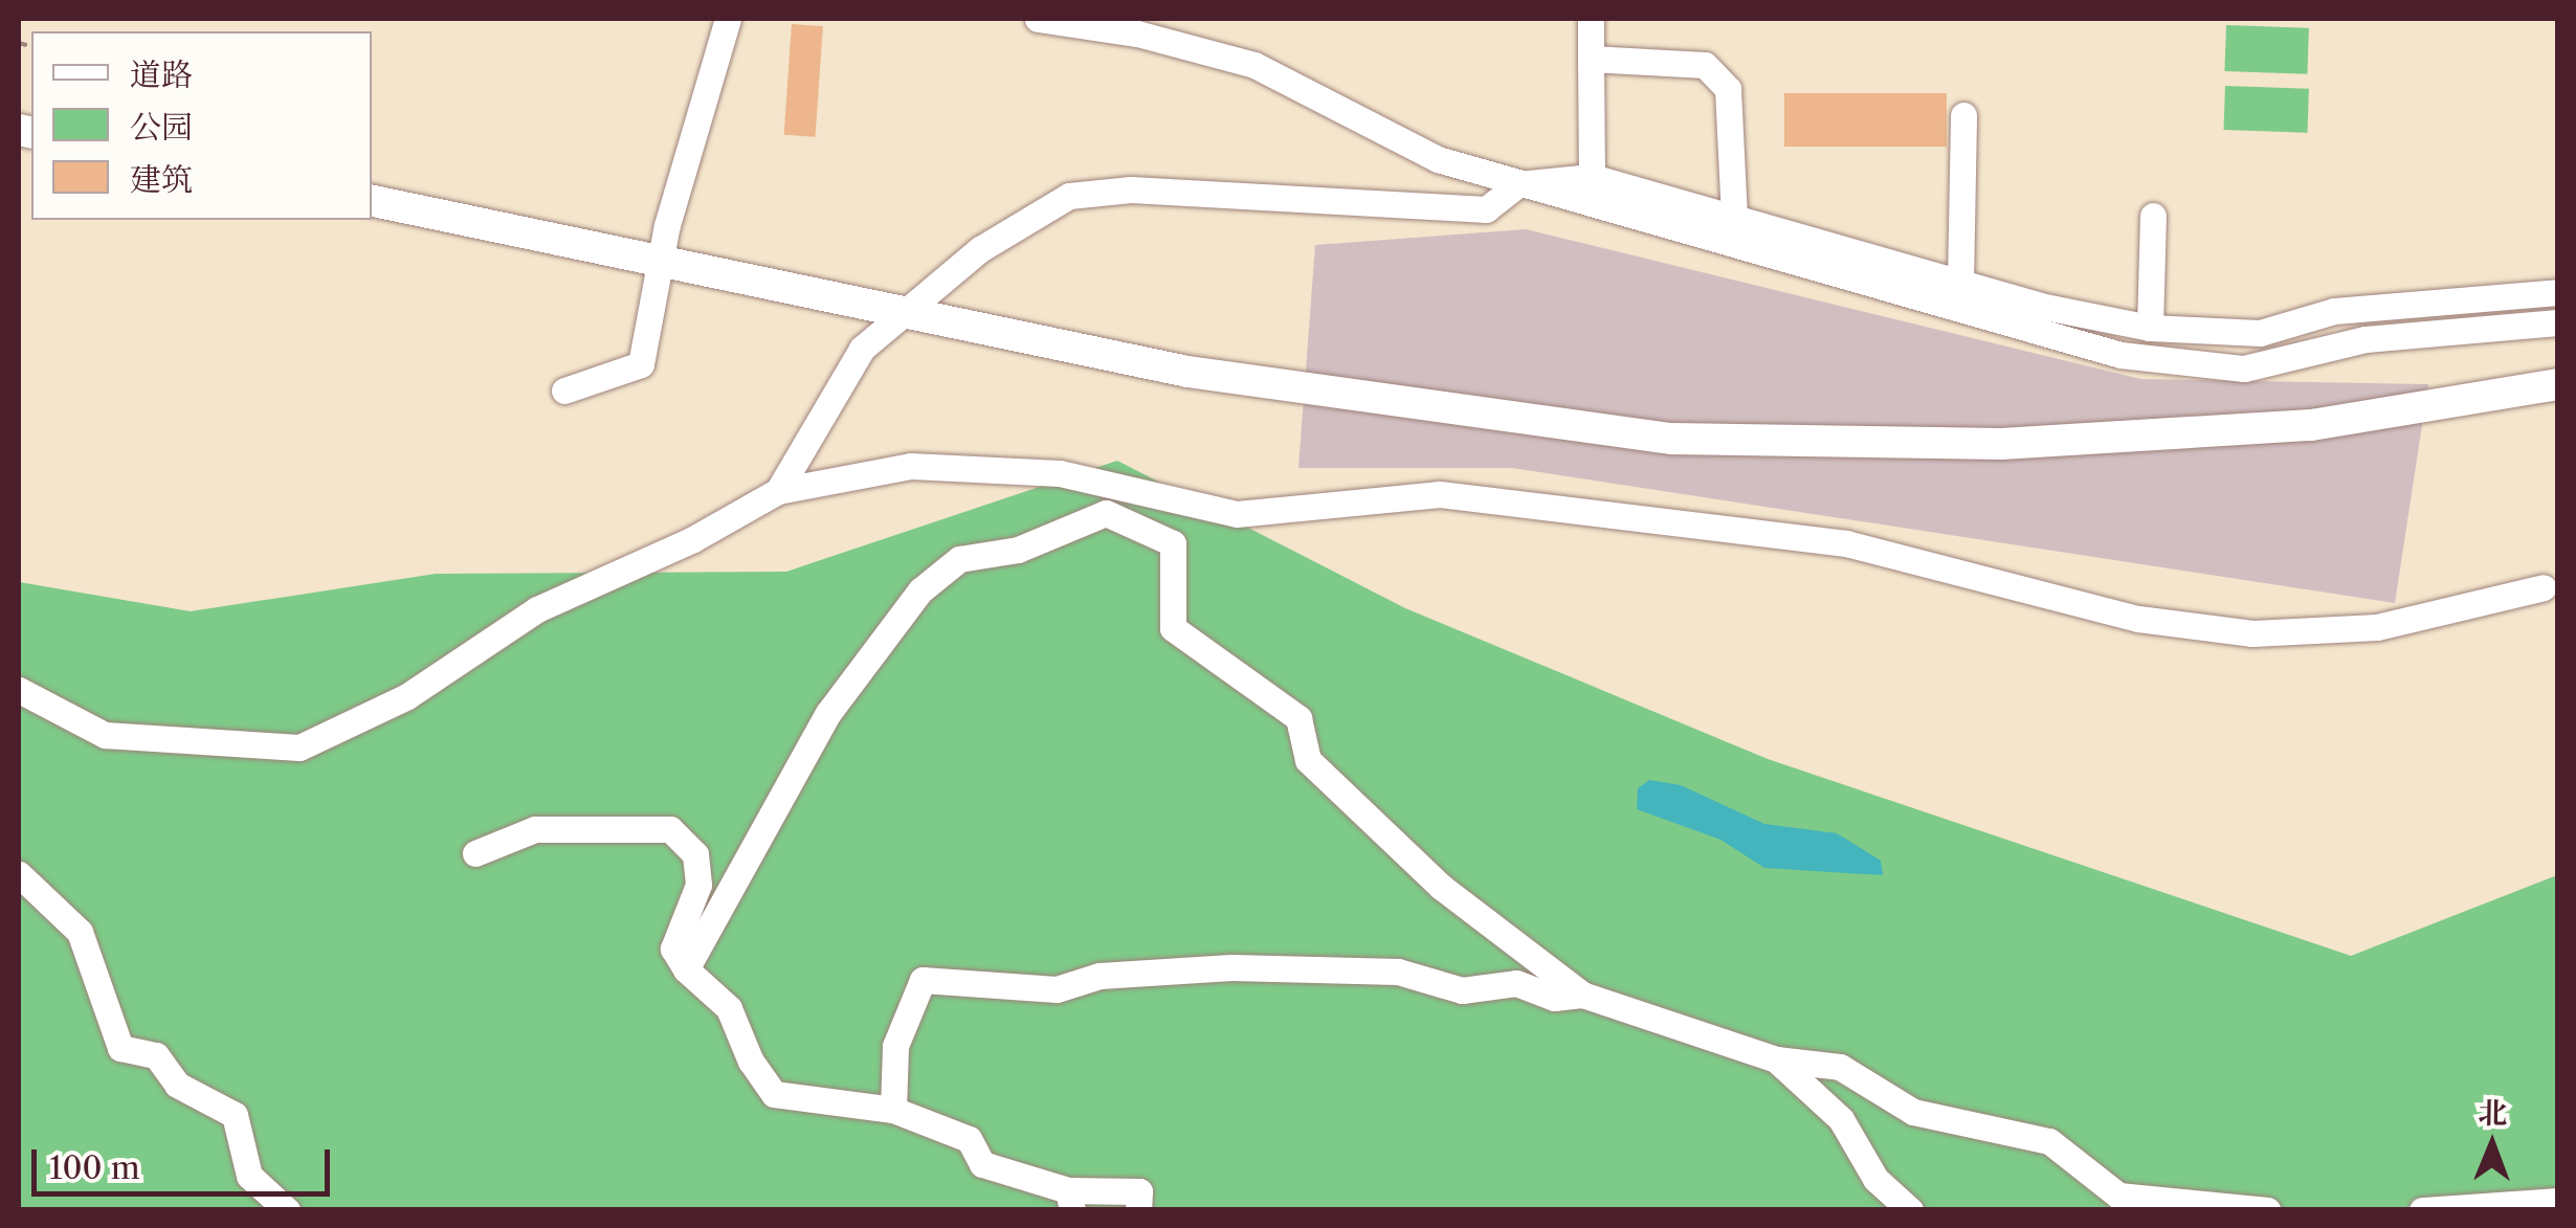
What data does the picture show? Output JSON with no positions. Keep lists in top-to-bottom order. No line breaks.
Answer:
{"legend":["道路","公园","建筑"],"scale_bar":"100 m","north":"top"}
